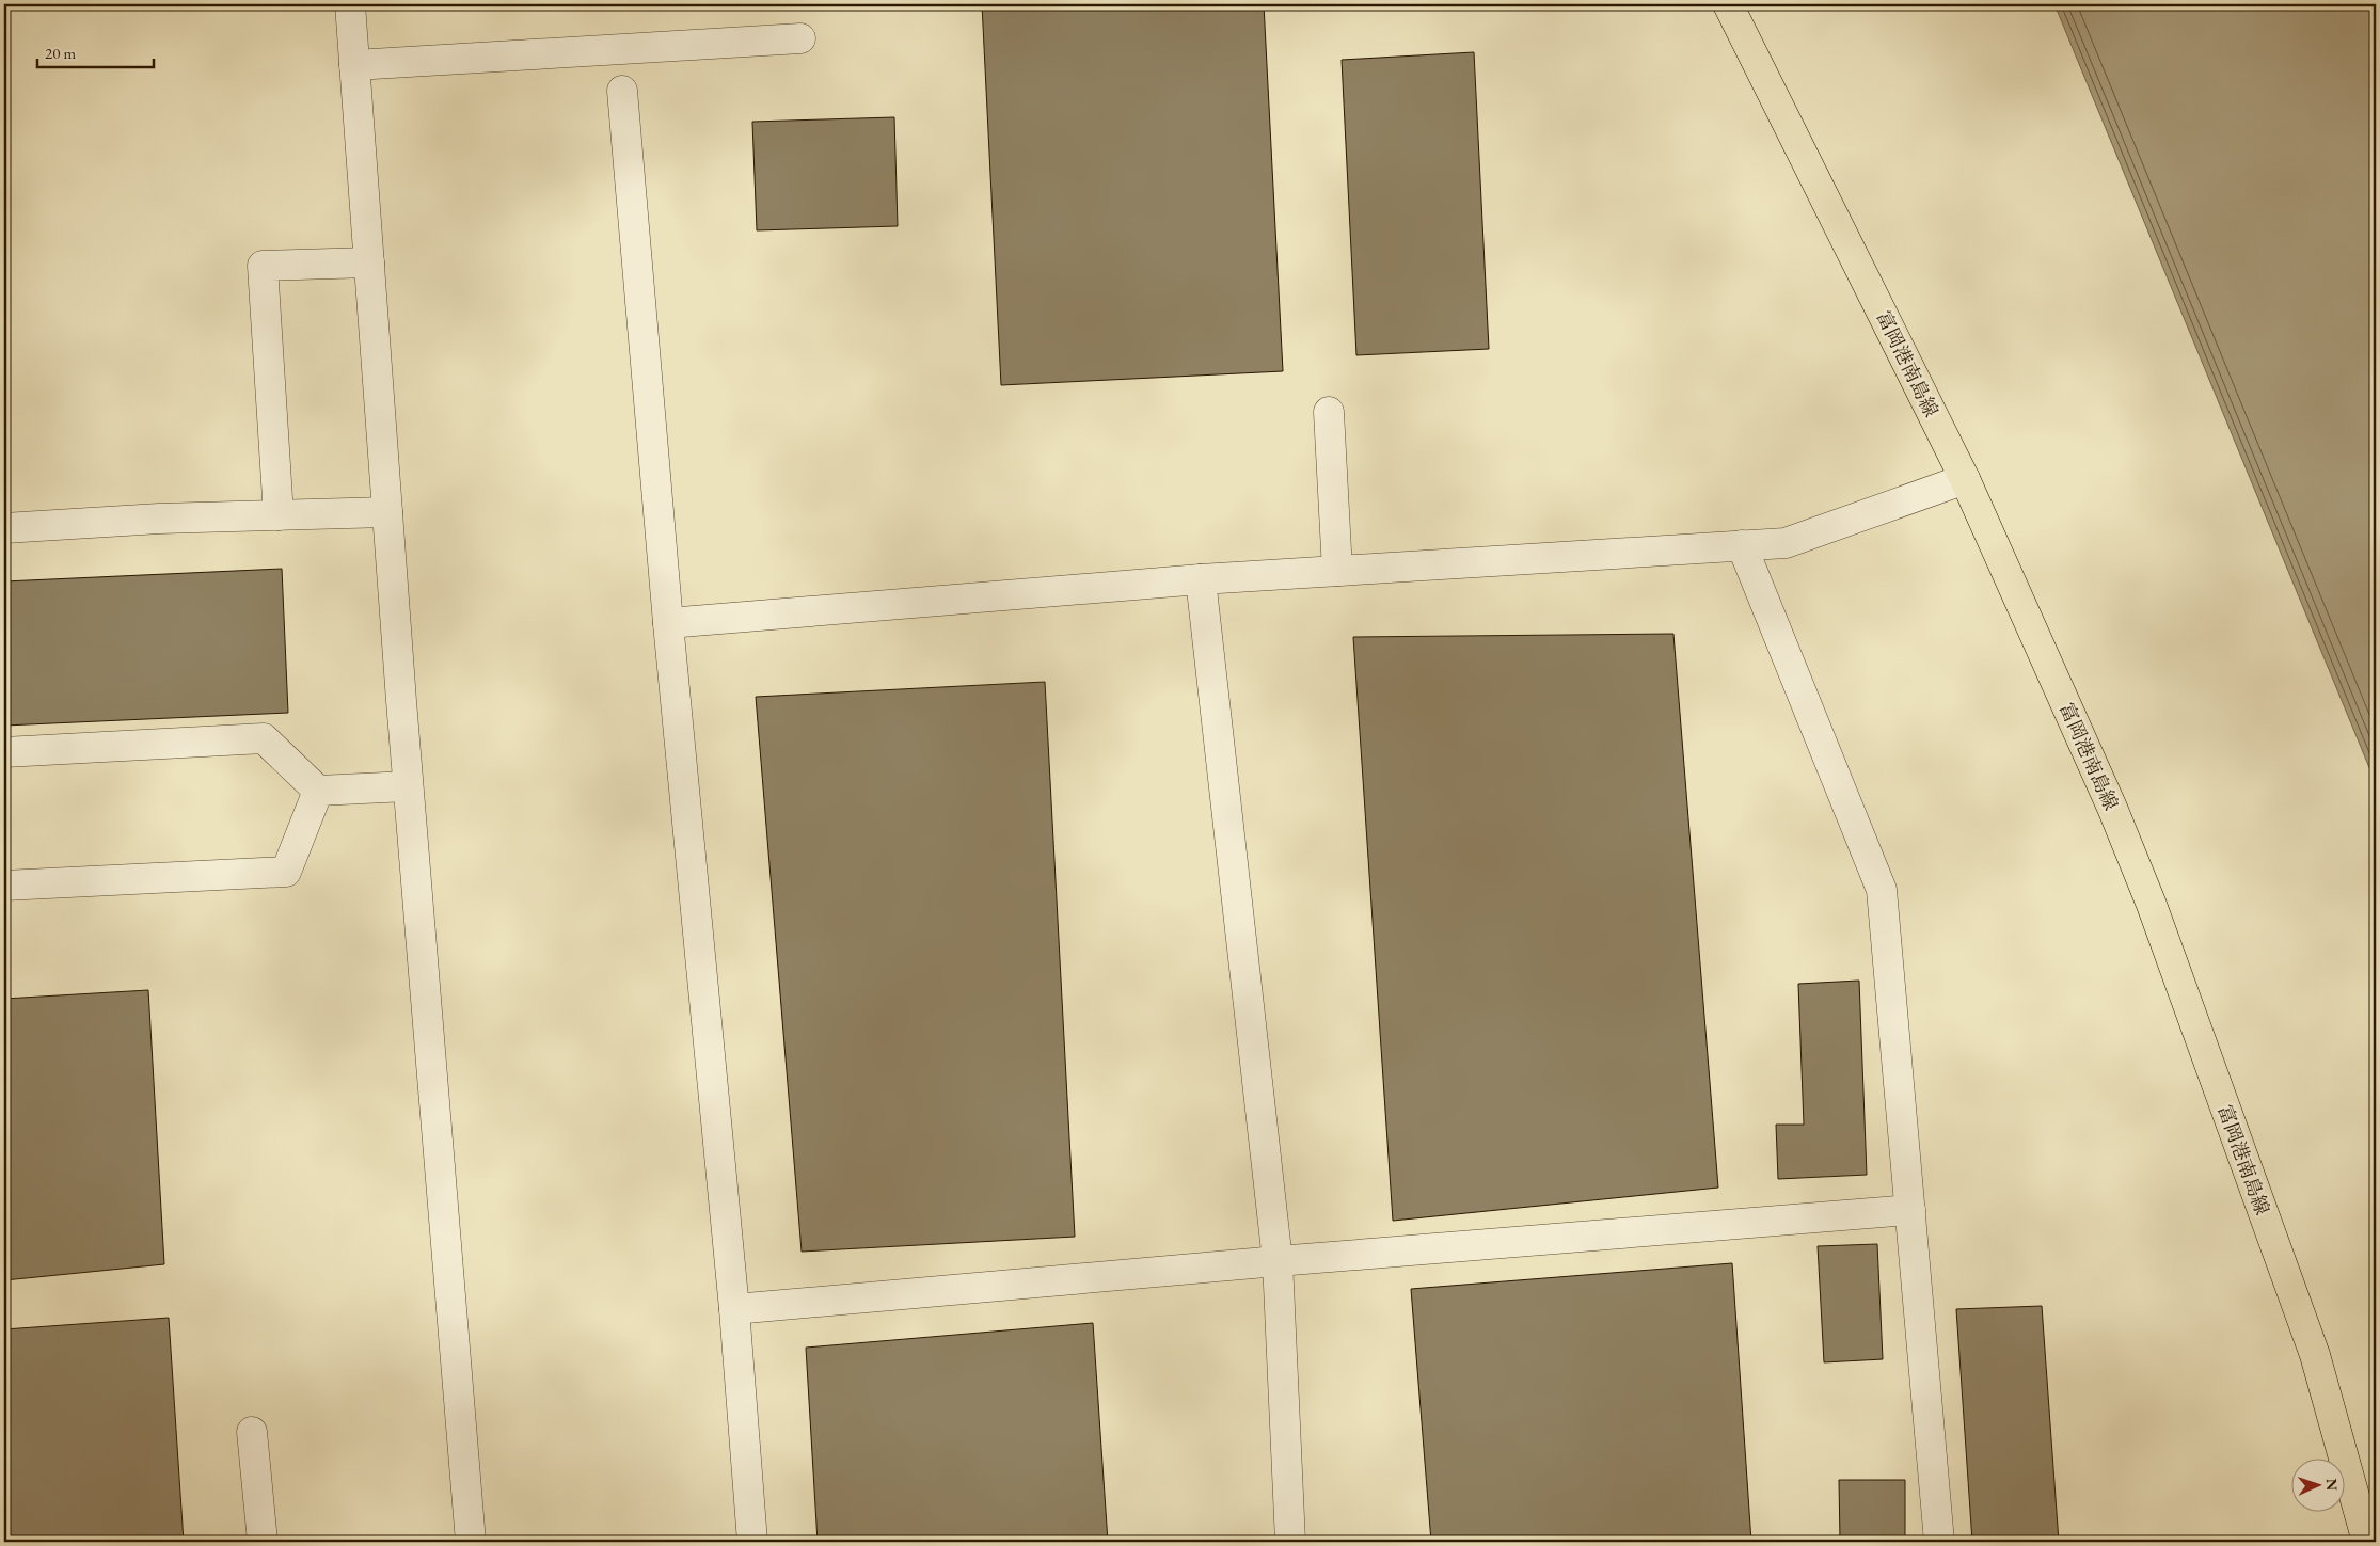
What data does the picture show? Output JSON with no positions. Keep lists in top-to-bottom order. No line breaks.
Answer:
{"streets":{"main road":["富岡港南島線"]},"scale_bar":"20 m","north":"right"}
